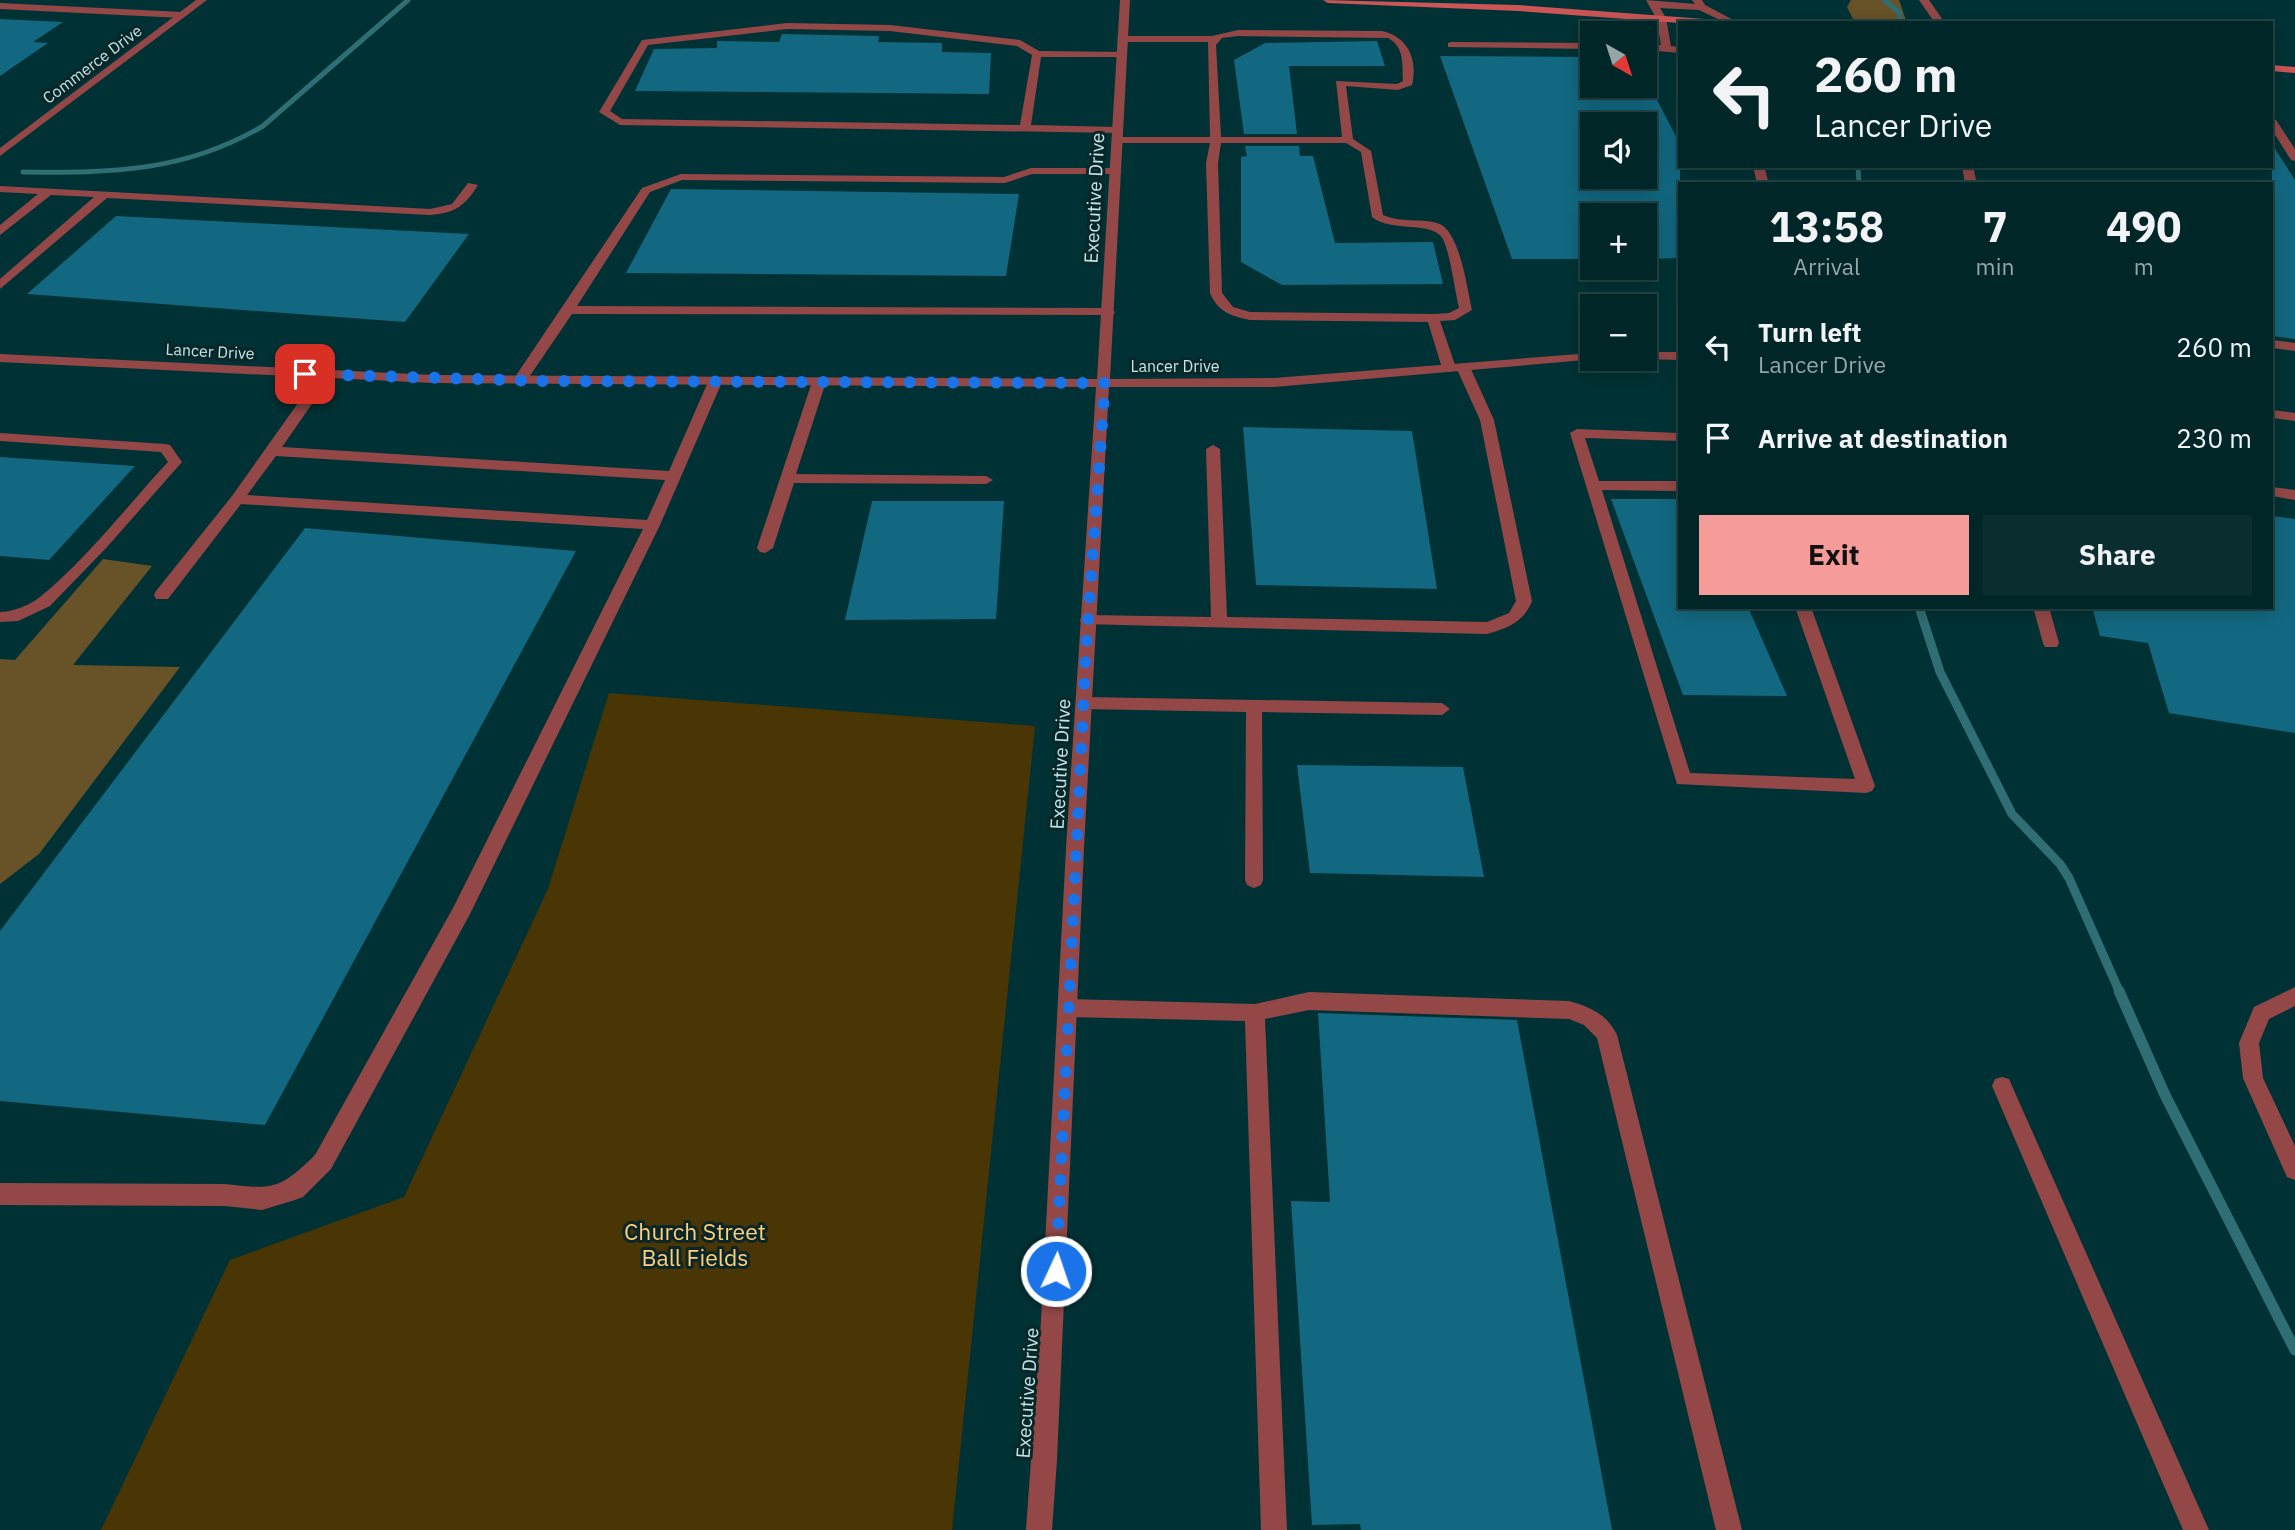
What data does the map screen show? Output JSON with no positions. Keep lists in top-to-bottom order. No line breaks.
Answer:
{"streets":{"street":["Commerce Drive","Executive Drive","Lancer Drive"]},"crossings":[["Executive Drive","Lancer Drive"]],"parks":["Church Street Ball Fields"],"north":"bottom right","page":{"map_buttons":["+","−"],"turn":["260 m","Lancer Drive"],"eta":["13:58","Arrival","7","min","490","m"],"list":[{"name":"Turn left","note":"Lancer Drive","value":"260 m"},{"name":"Arrive at destination","value":"230 m"}],"buttons":["Exit","Share"]}}
